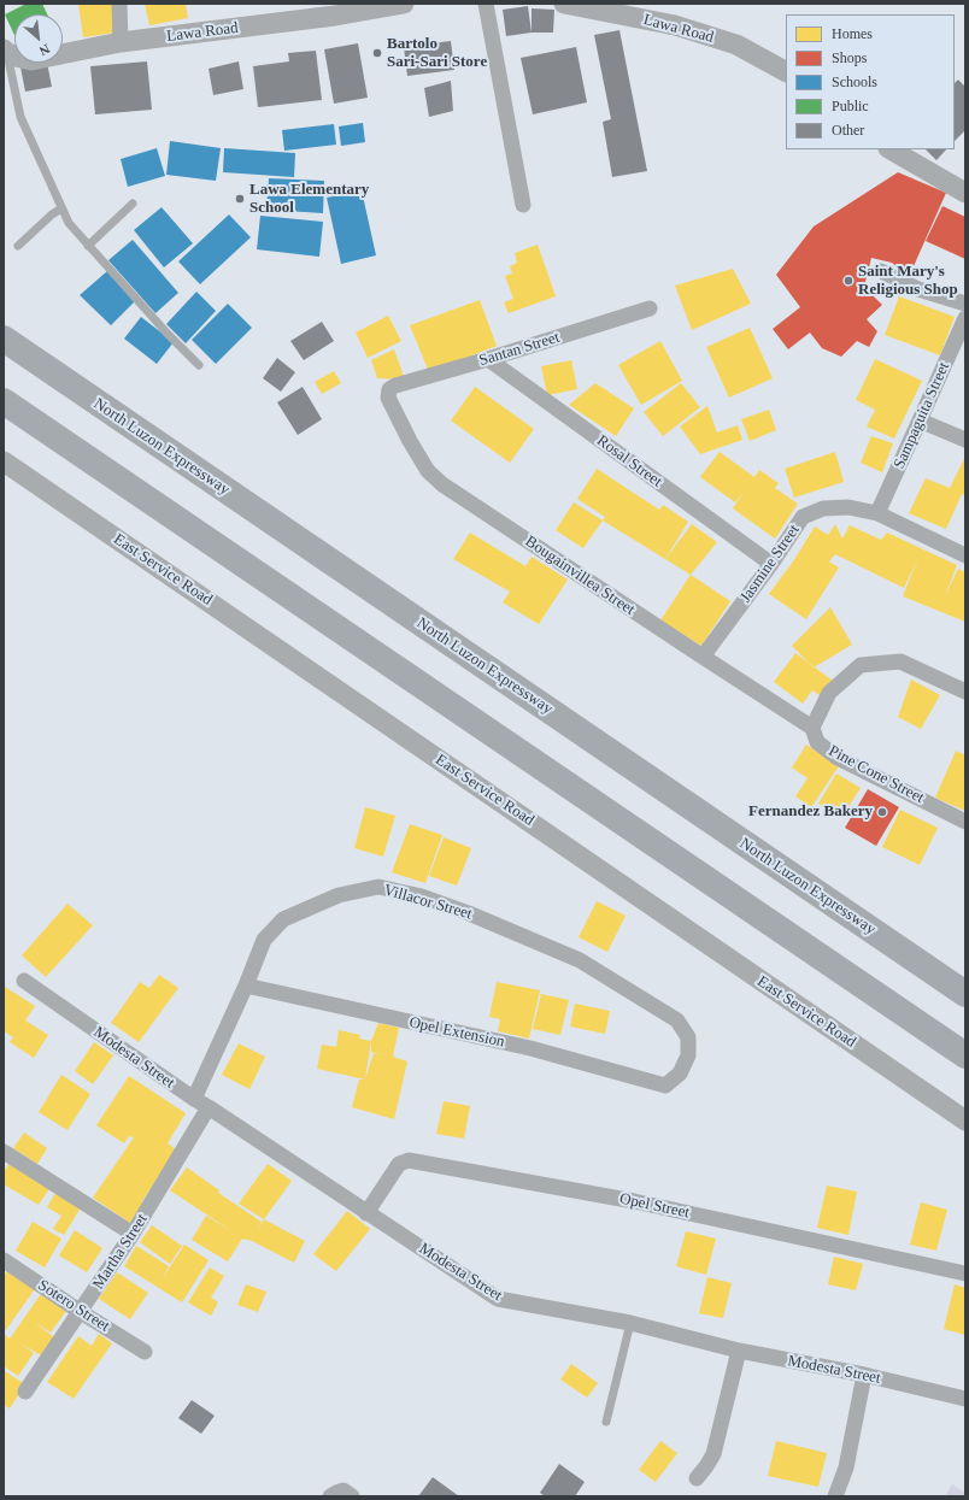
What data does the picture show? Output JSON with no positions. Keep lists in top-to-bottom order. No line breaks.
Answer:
{"streets":{"highway":["North Luzon Expressway"],"street":["Lawa Road","Santan Street","Sampaguita Street","Rosal Street","Jasmine Street","East Service Road","Bougainvillea Street","Pine Cone Street","Villacor Street","Opel Extension","Modesta Street","Opel Street","Martha Street","Sotero Street"]},"crossings":[["Santan Street","Rosal Street"],["Santan Street","Bougainvillea Street"],["Sampaguita Street","Jasmine Street"],["Rosal Street","Jasmine Street"],["Jasmine Street","Bougainvillea Street"],["Bougainvillea Street","Pine Cone Street"],["Villacor Street","Opel Extension"],["Villacor Street","Modesta Street"],["Modesta Street","Opel Street"],["Modesta Street","Martha Street"],["Martha Street","Sotero Street"]],"places":["Bartolo Sari-Sari Store","Lawa Elementary School","Saint Mary's Religious Shop","Fernandez Bakery"],"legend":["Homes","Shops","Schools","Public","Other"],"north":"bottom right"}
